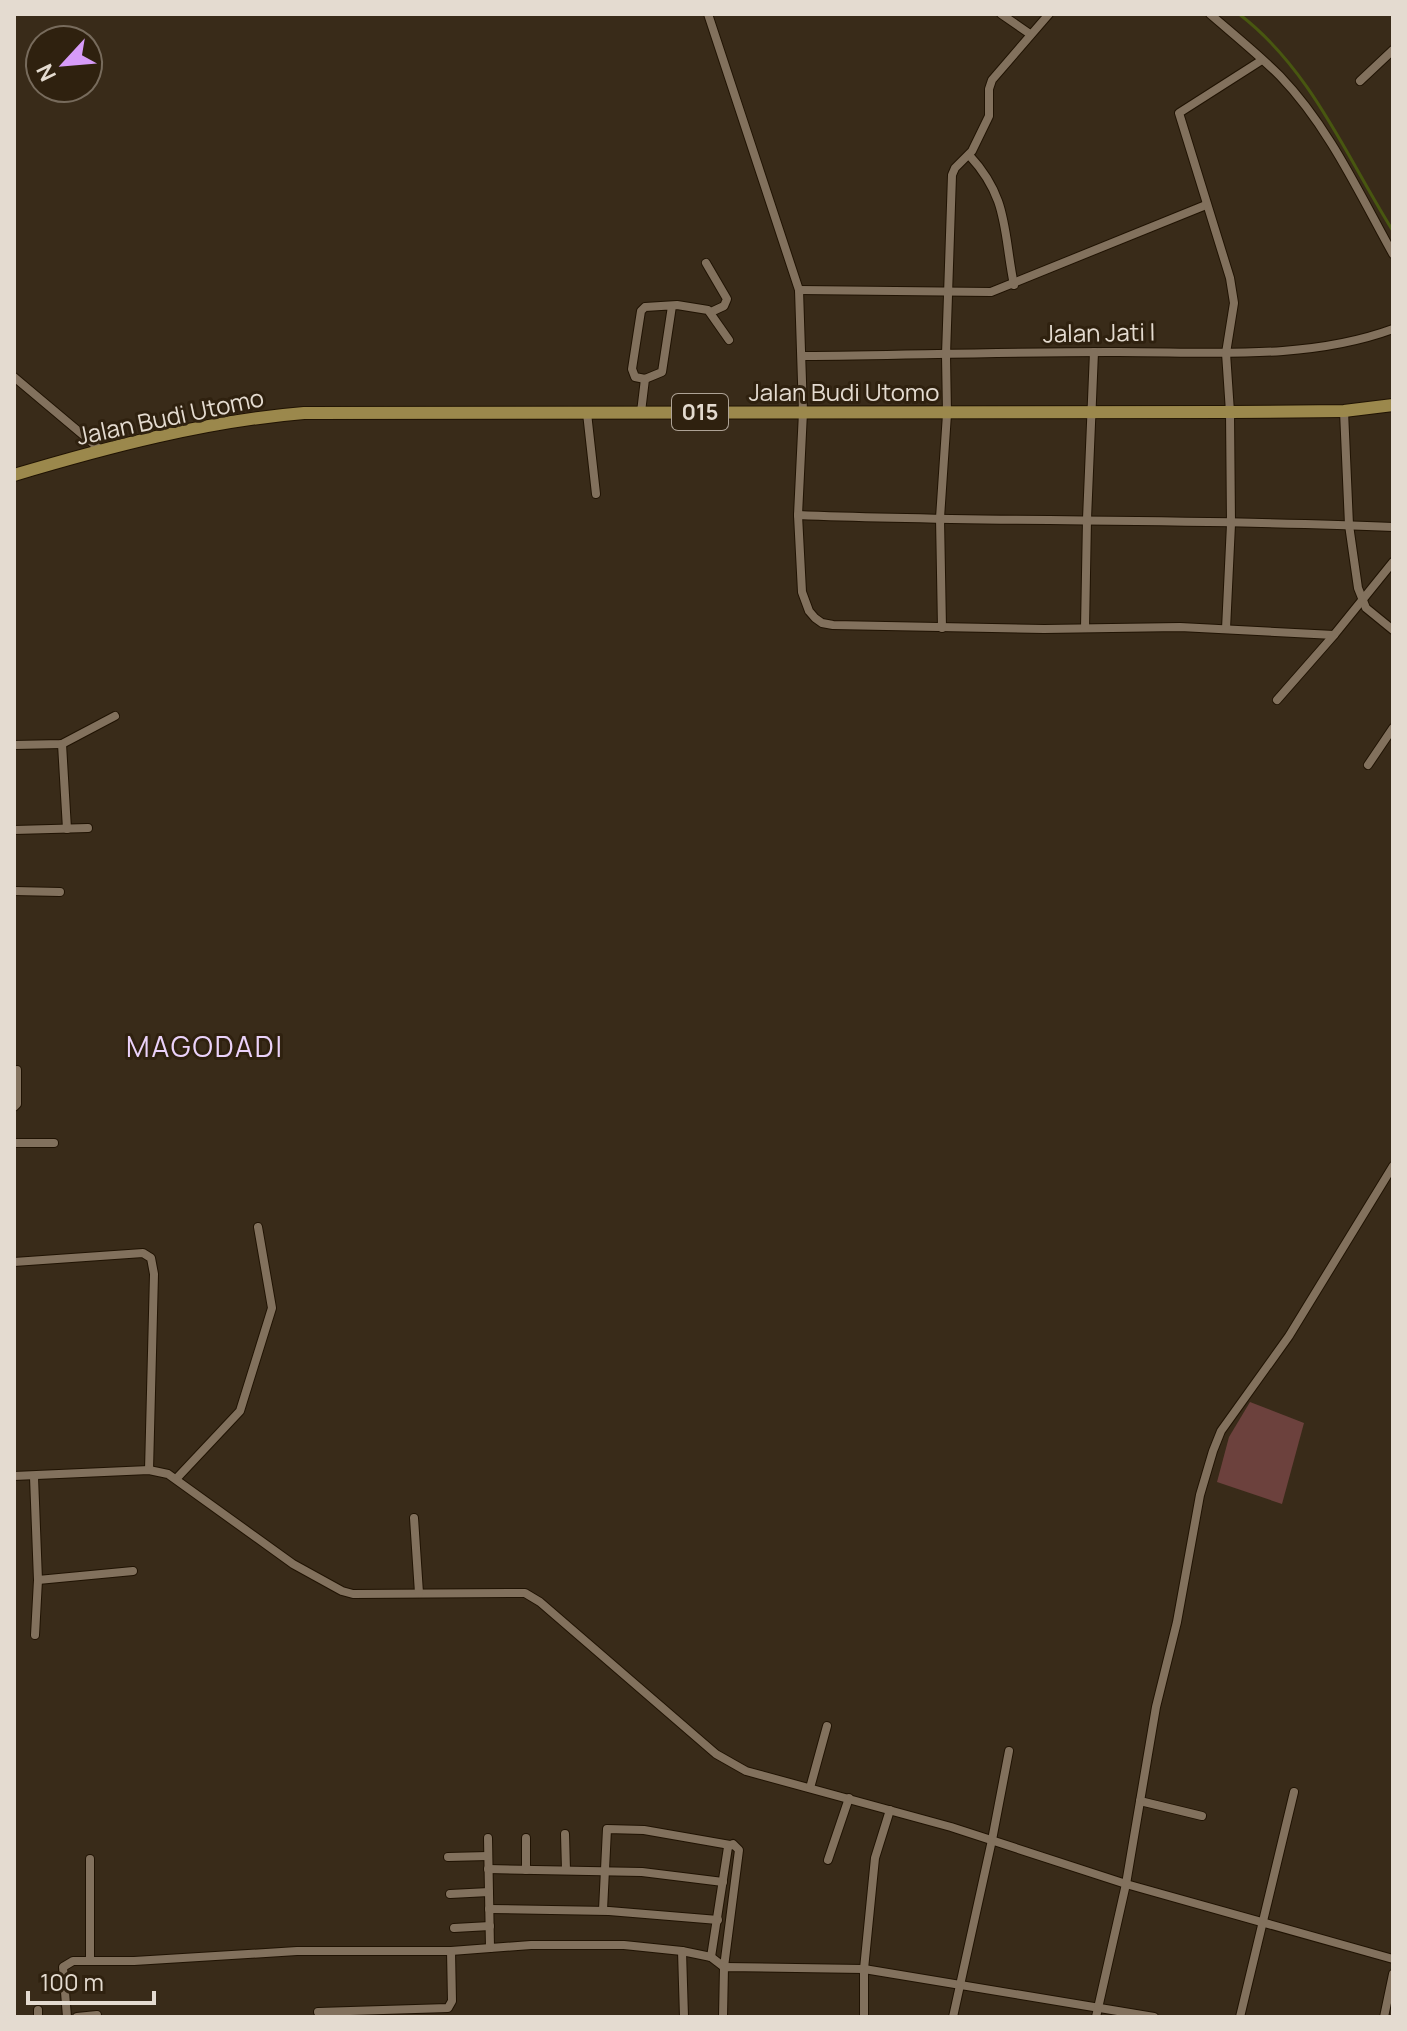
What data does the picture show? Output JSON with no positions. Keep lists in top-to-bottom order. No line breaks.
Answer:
{"streets":{"main road":["Jalan Budi Utomo","015"],"street":["Jalan Jati I"]},"districts":["MAGODADI"],"scale_bar":"100 m","north":"bottom left"}
